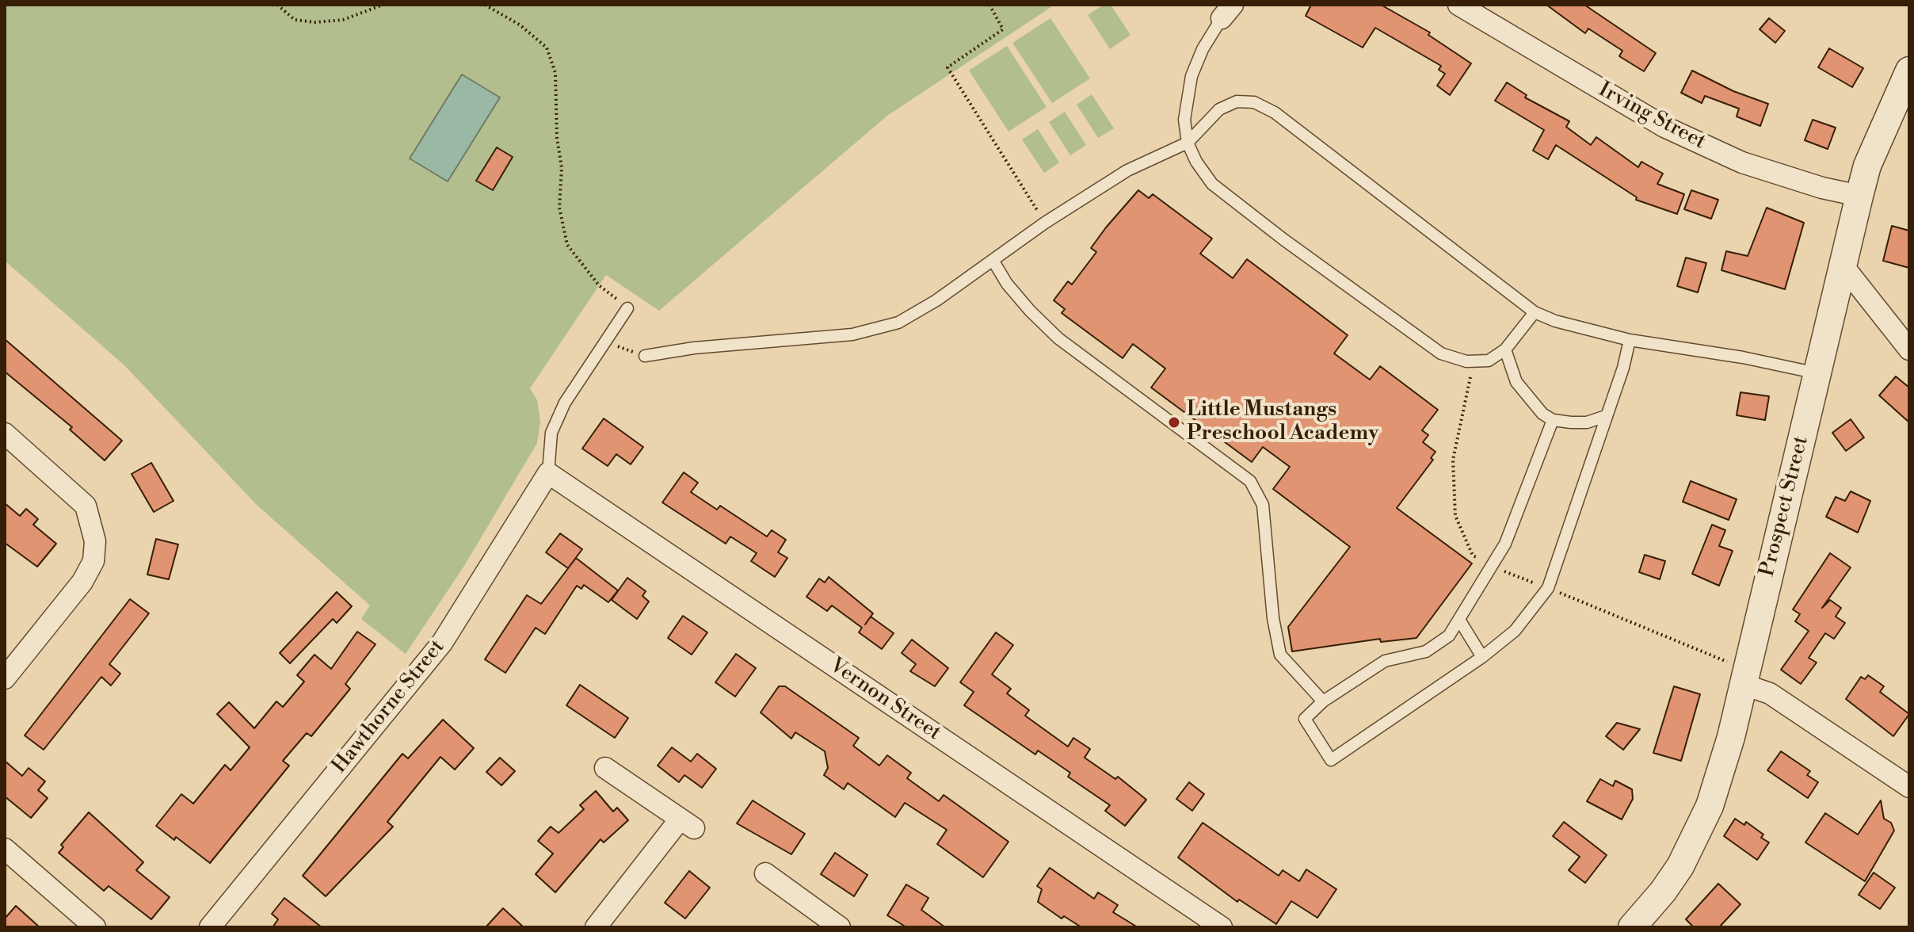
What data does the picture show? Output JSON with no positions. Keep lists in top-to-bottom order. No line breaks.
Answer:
{"streets":{"street":["Irving Street","Prospect Street","Vernon Street","Hawthorne Street"]},"crossings":[["Irving Street","Prospect Street"],["Vernon Street","Hawthorne Street"]],"places":["Little Mustangs Preschool Academy"]}
